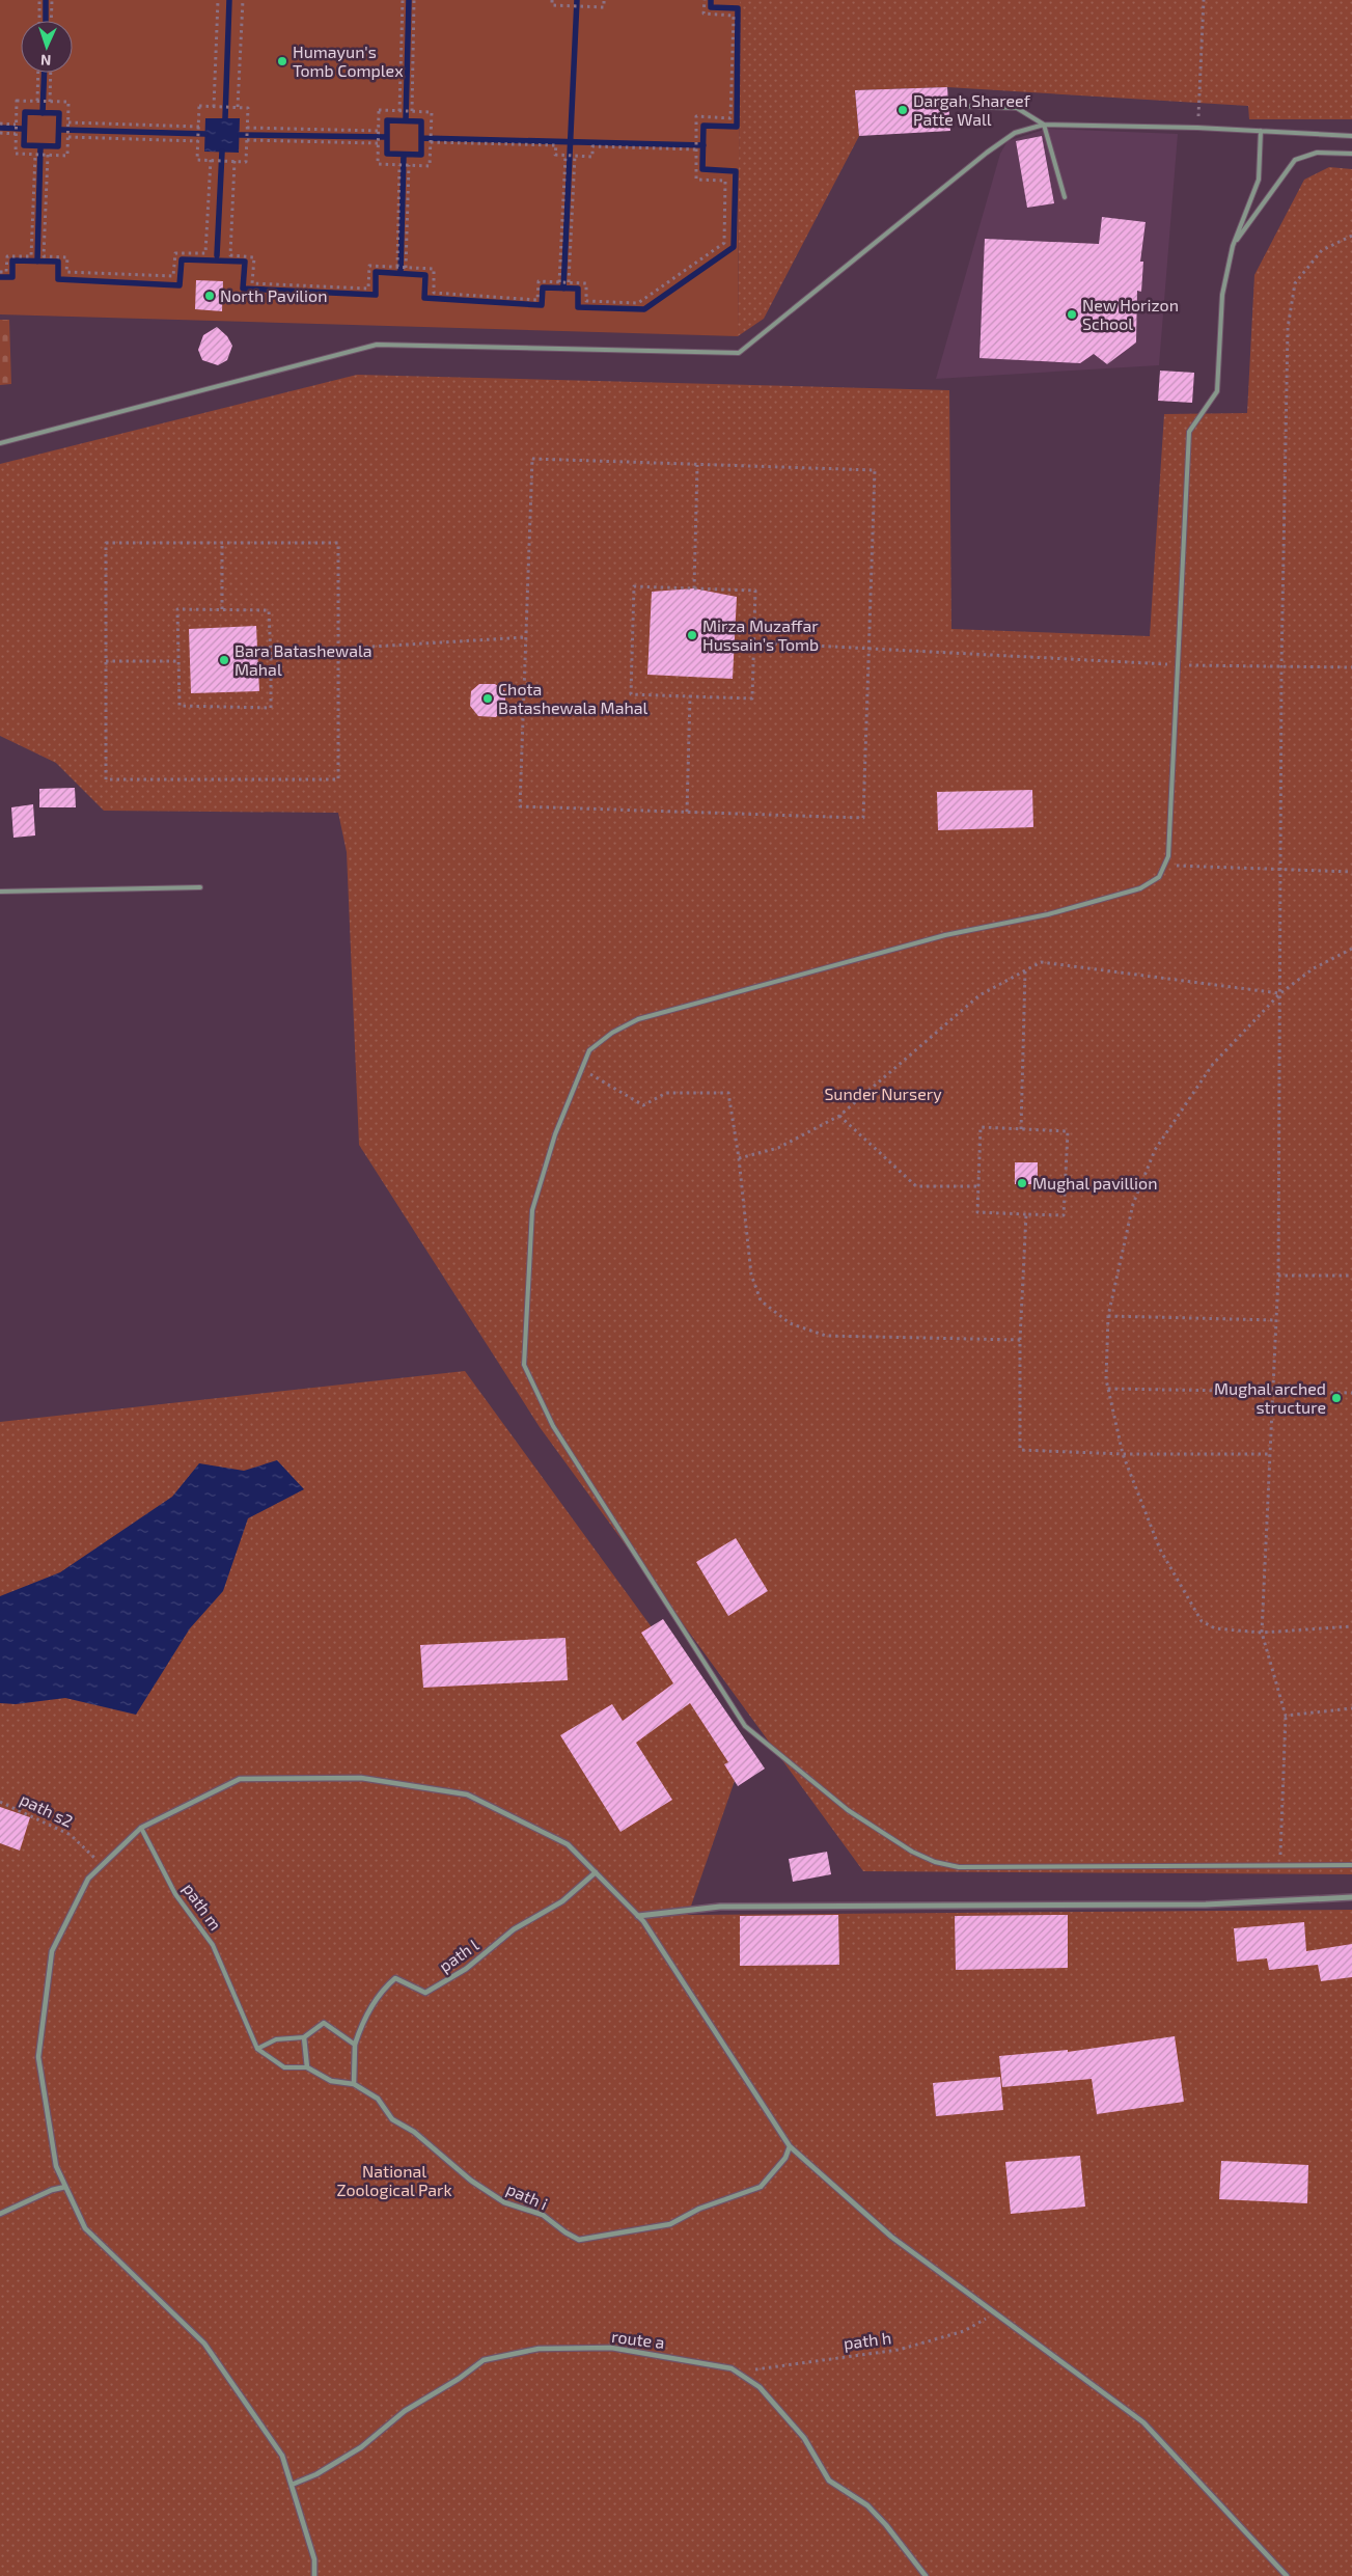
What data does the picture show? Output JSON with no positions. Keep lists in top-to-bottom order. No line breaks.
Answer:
{"streets":{"street":["path l","path i","route a"],"lane":["path m"],"path":["path s2","path h"]},"crossings":[["route a","path h"]],"parks":["Sunder Nursery","National Zoological Park"],"places":["Humayun's Tomb Complex","Dargah Shareef Patte Wall","North Pavilion","New Horizon School","Mirza Muzaffar Hussain’s Tomb","Bara Batashewala Mahal","Chota Batashewala Mahal","Mughal pavillion","Mughal arched structure"],"north":"bottom"}
